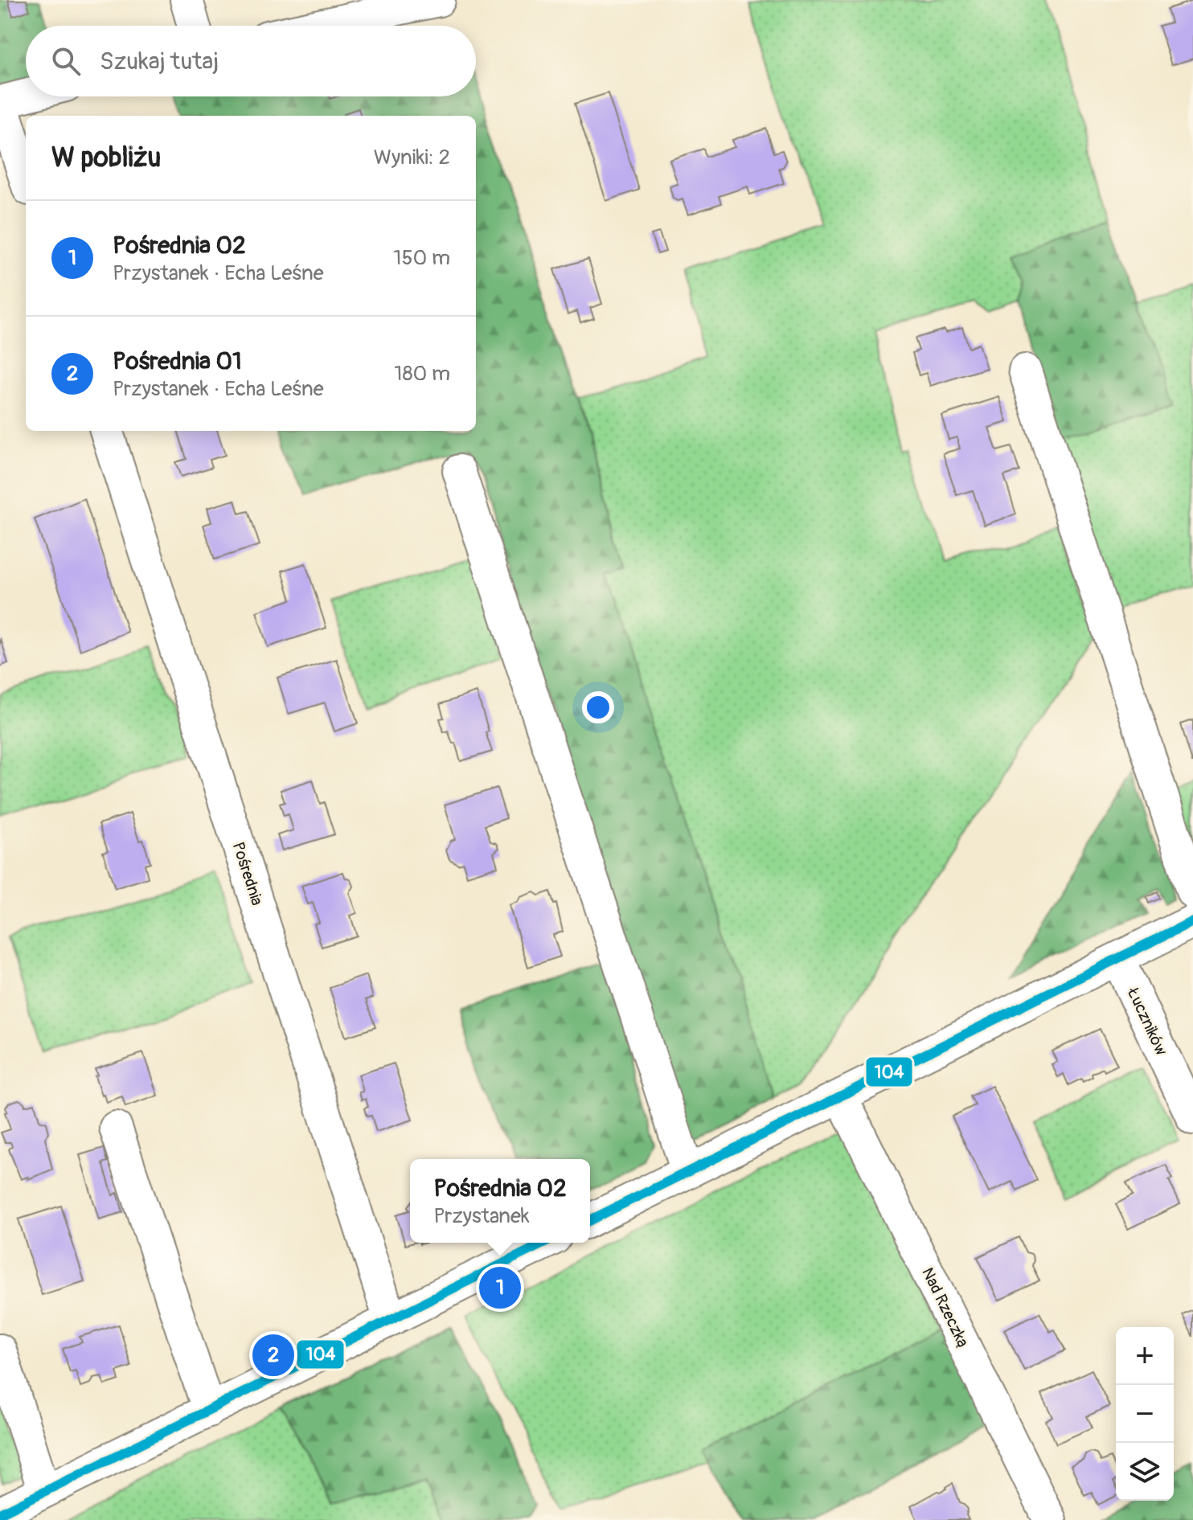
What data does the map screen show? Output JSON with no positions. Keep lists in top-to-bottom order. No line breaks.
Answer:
{"streets":{"street":["Pośrednia","Łuczników","Nad Rzeczką"]},"lines":["transit line 104"],"page":{"search":"Szukaj tutaj","heading":["W pobliżu","Wyniki: 2"],"list":[{"mark":"1","name":"Pośrednia 02","note":"Przystanek · Echa Leśne","value":"150 m"},{"mark":"2","name":"Pośrednia 01","note":"Przystanek · Echa Leśne","value":"180 m"}],"popup":["Pośrednia 02","Przystanek"],"pins":["1","2"],"map_buttons":["+","−"]}}
